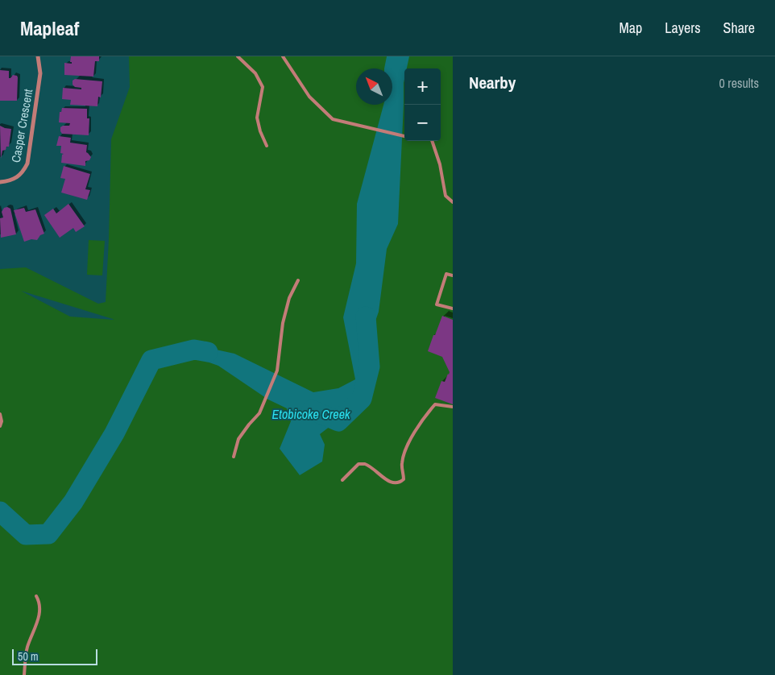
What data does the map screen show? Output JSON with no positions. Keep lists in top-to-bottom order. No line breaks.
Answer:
{"streets":{"street":["Casper Crescent"]},"water":["Etobicoke Creek"],"scale_bar":"50 m","north":"top left","page":{"header":"Mapleaf","nav":["Map","Layers","Share"],"heading":["Nearby","0 results"],"map_buttons":["+","−"],"scale":"50 m"}}
